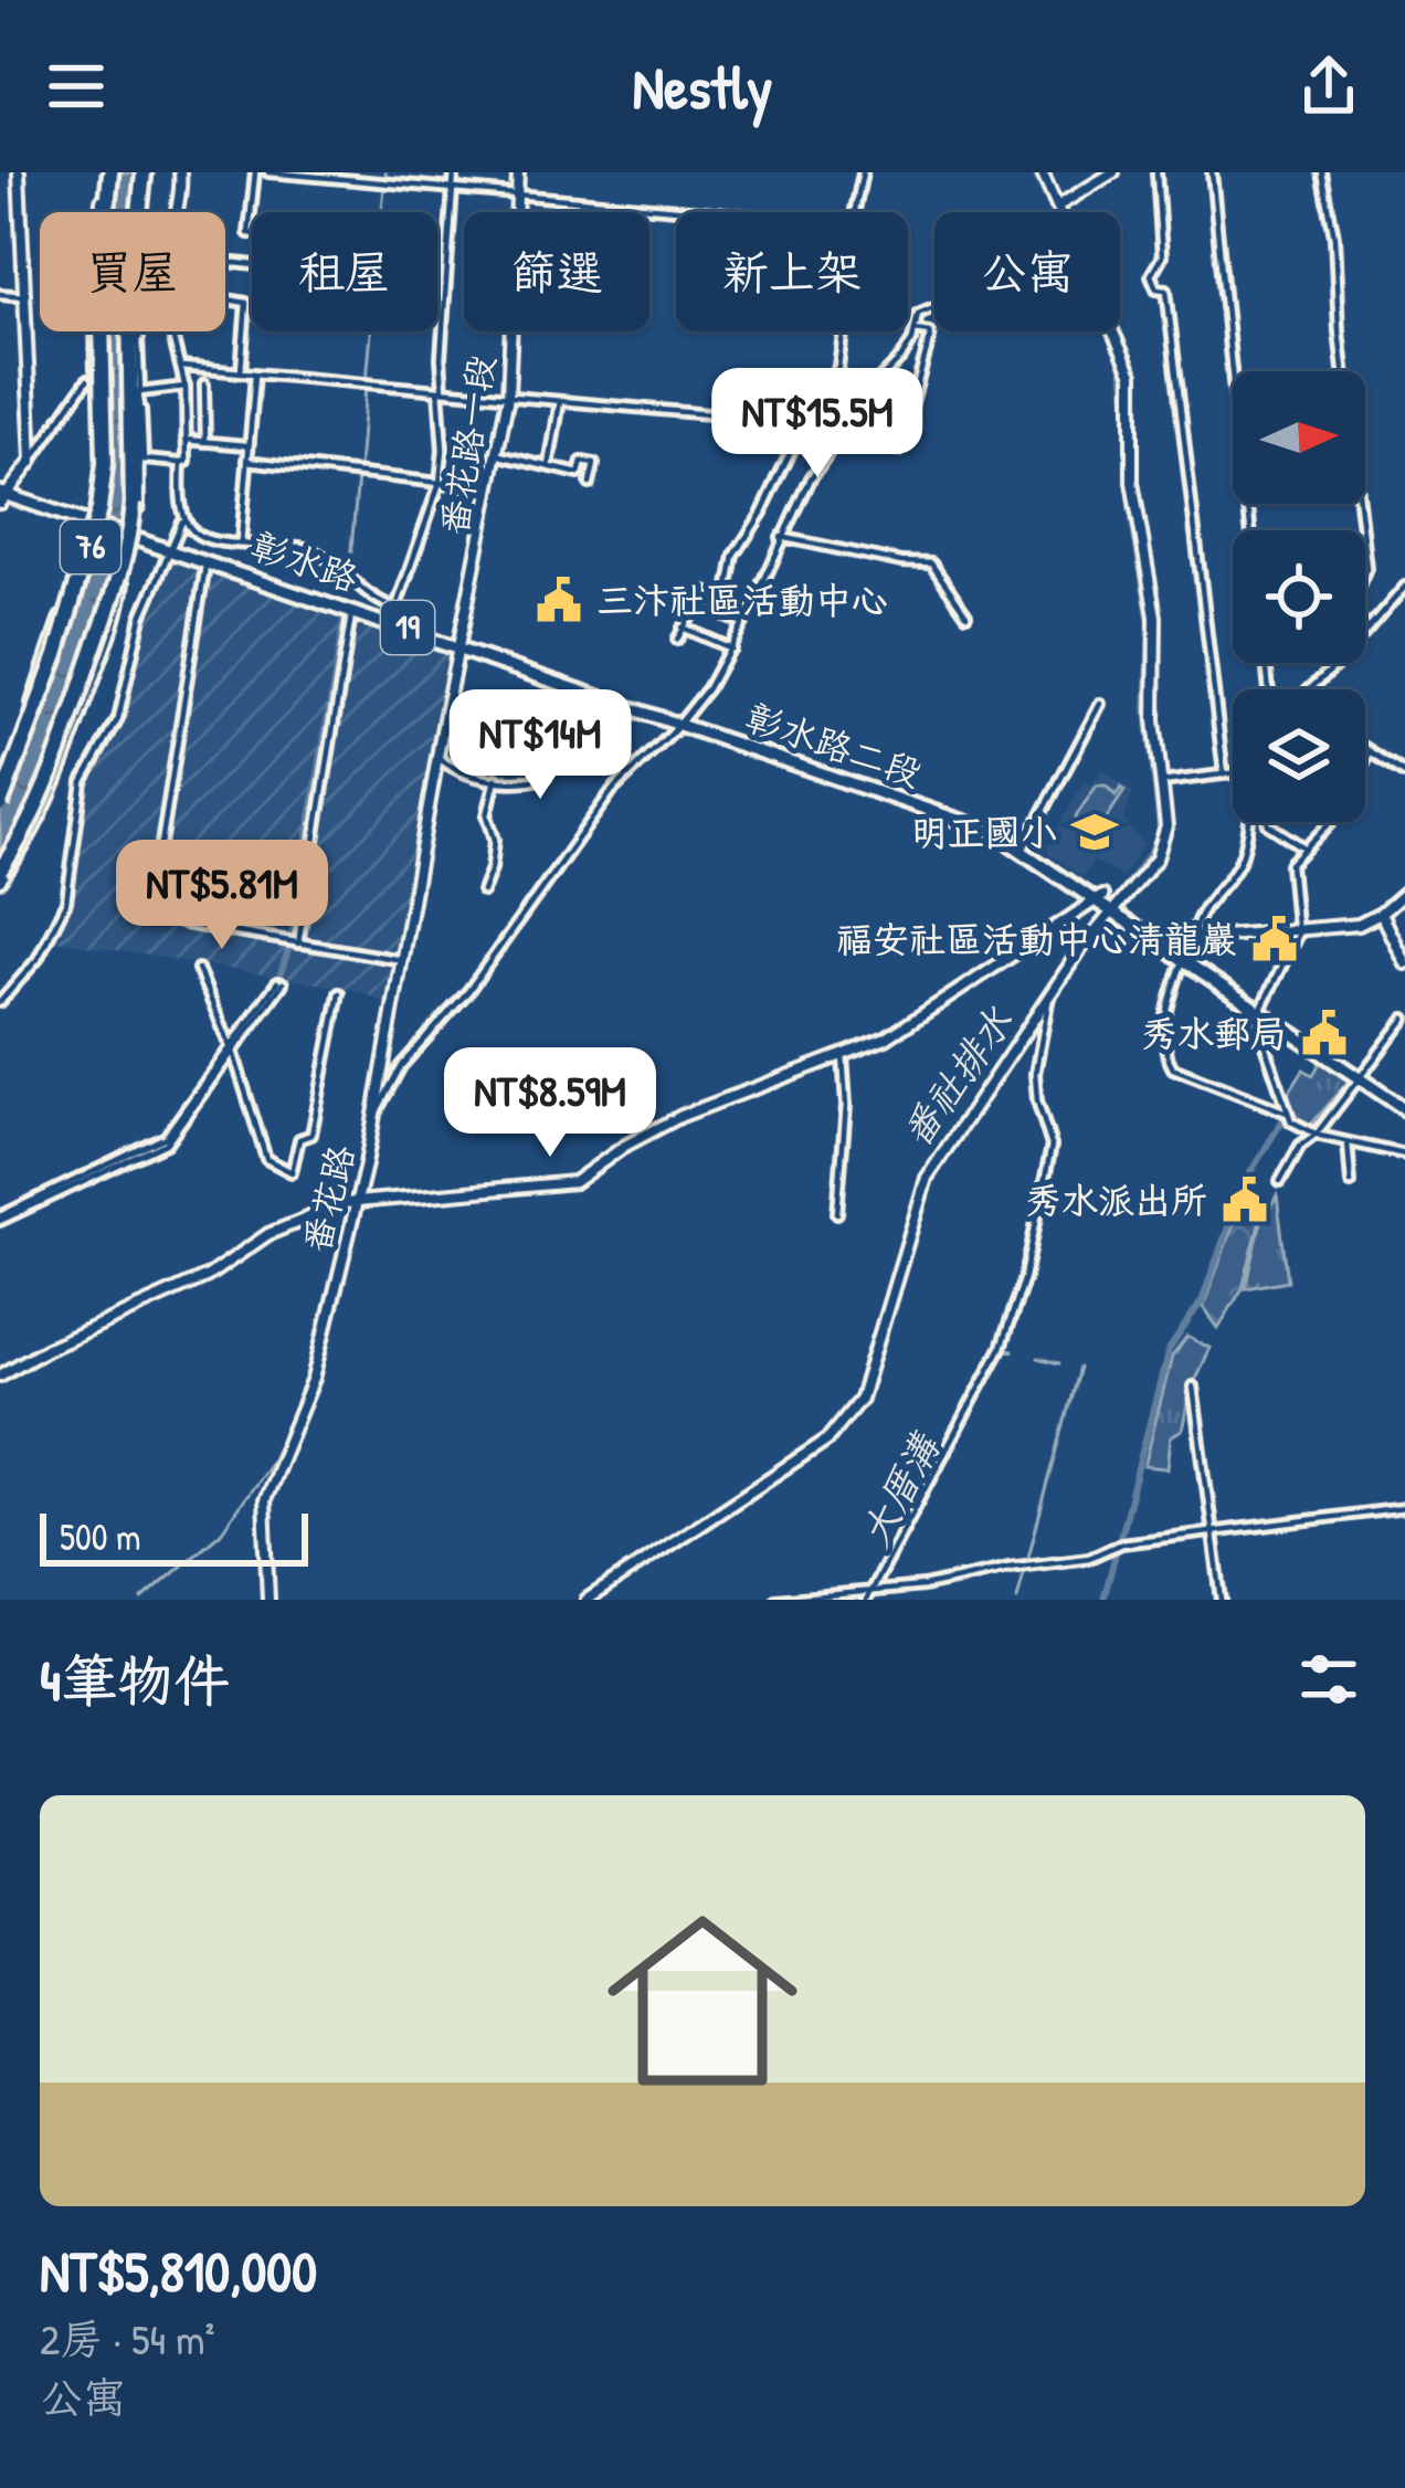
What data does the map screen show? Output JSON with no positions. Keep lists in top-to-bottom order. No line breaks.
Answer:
{"streets":{"highway":["76"],"main road":["彰水路","19","彰水路二段"],"street":["番花路一段","番花路"]},"crossings":[["番花路一段","彰水路"],["番花路一段","番花路"],["彰水路","19"],["彰水路","彰水路二段"],["彰水路","番花路"]],"water":["番社排水","大厝溝"],"places":{"public building":["三汴社區活動中心","福安社區活動中心清龍巖","秀水郵局","秀水派出所"],"school or university":["明正國小"]},"scale_bar":"500 m","north":"right","page":{"header":"Nestly","chip":["買屋","租屋","篩選","新上架","公寓"],"price":["NT$15.5M","NT$14M","NT$5.81M","NT$8.59M"],"scale":"500 m","heading":"4筆物件","list":[{"name":"NT$5,810,000","note":"2房 · 54 m² · 公寓"}]}}
